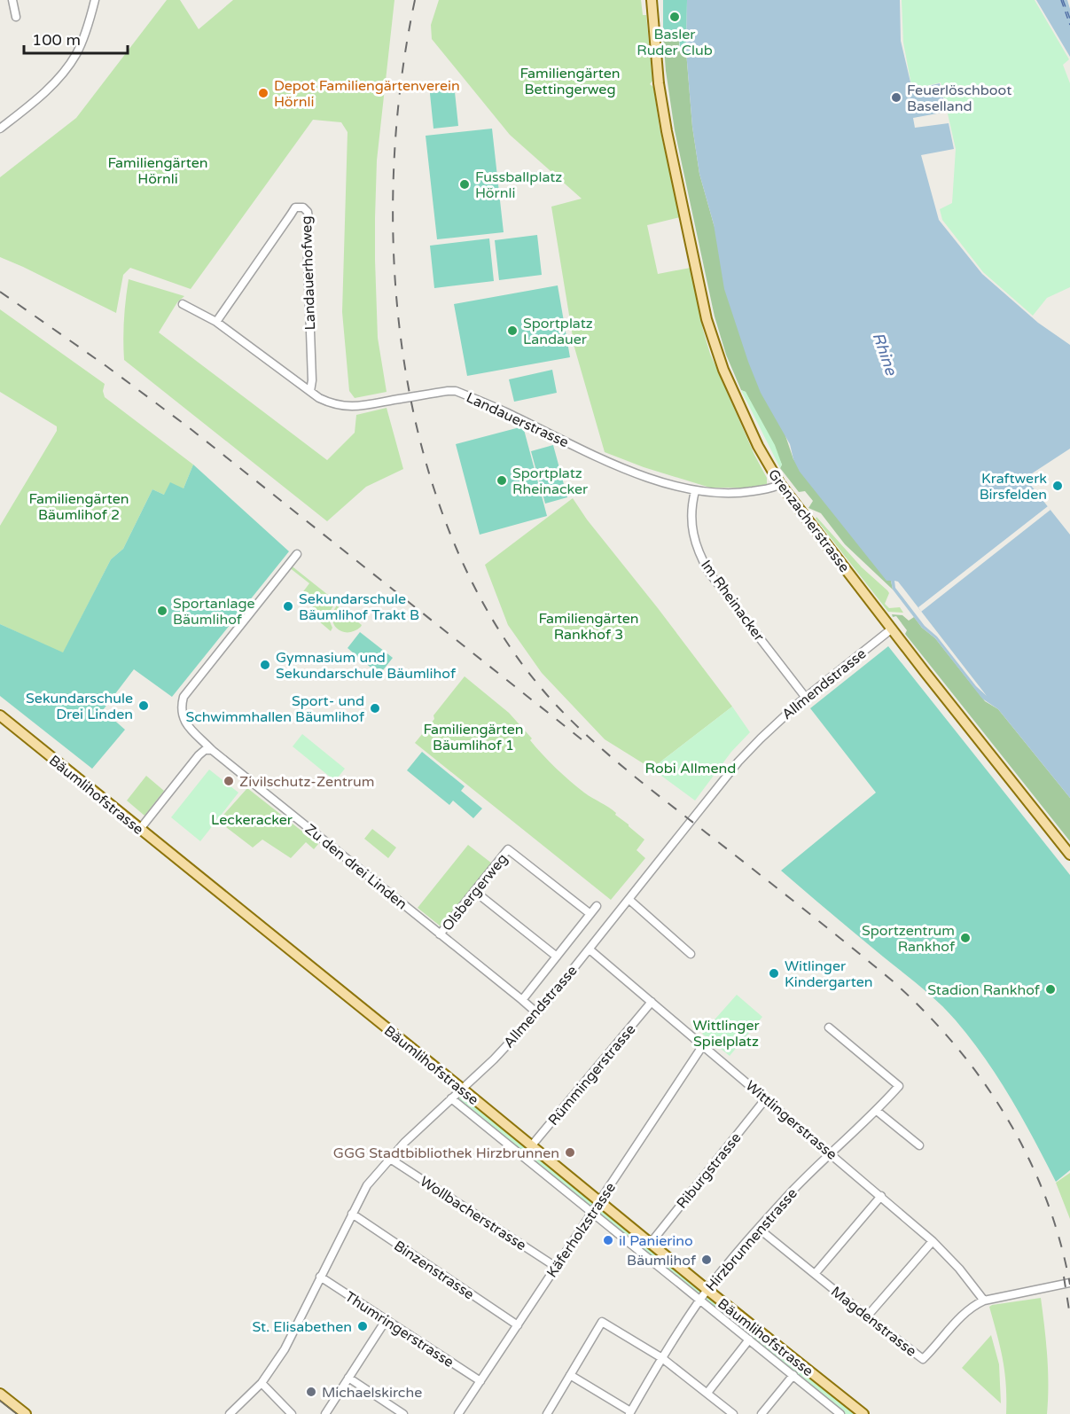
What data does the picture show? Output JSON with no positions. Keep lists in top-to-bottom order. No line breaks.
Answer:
{"streets":{"main road":["Grenzacherstrasse","Bäumlihofstrasse"],"street":["Landauerhofweg","Landauerstrasse","Im Rheinacker","Allmendstrasse","Zu den drei Linden","Olsbergerweg","Rümmingerstrasse","Wittlingerstrasse","Riburgstrasse","Wollbacherstrasse","Käferholzstrasse","Hirzbrunnenstrasse","Binzenstrasse","Magdenstrasse","Thumringerstrasse"]},"crossings":[["Landauerhofweg","Landauerstrasse"],["Landauerstrasse","Grenzacherstrasse"],["Landauerstrasse","Im Rheinacker"],["Grenzacherstrasse","Allmendstrasse"],["Im Rheinacker","Allmendstrasse"],["Allmendstrasse","Bäumlihofstrasse"],["Allmendstrasse","Zu den drei Linden"],["Allmendstrasse","Olsbergerweg"],["Allmendstrasse","Wittlingerstrasse"],["Allmendstrasse","Wollbacherstrasse"],["Allmendstrasse","Binzenstrasse"],["Allmendstrasse","Thumringerstrasse"],["Bäumlihofstrasse","Rümmingerstrasse"],["Bäumlihofstrasse","Riburgstrasse"],["Bäumlihofstrasse","Käferholzstrasse"],["Bäumlihofstrasse","Hirzbrunnenstrasse"],["Zu den drei Linden","Olsbergerweg"],["Rümmingerstrasse","Wittlingerstrasse"],["Wittlingerstrasse","Riburgstrasse"],["Wittlingerstrasse","Käferholzstrasse"],["Wittlingerstrasse","Hirzbrunnenstrasse"],["Wittlingerstrasse","Magdenstrasse"],["Wollbacherstrasse","Käferholzstrasse"],["Käferholzstrasse","Binzenstrasse"],["Käferholzstrasse","Thumringerstrasse"],["Hirzbrunnenstrasse","Magdenstrasse"]],"water":["Rhine"],"parks":["Familiengärten Bettingerweg","Familiengärten Hörnli","Familiengärten Bäumlihof 2","Familiengärten Rankhof 3","Familiengärten Bäumlihof 1","Robi Allmend","Leckeracker","Wittlinger Spielplatz"],"places":["Basler Ruder Club","Depot Familiengärtenverein Hörnli","Feuerlöschboot Baselland","Fussballplatz Hörnli","Sportplatz Landauer","Sportplatz Rheinacker","Kraftwerk Birsfelden","Sekundarschule Bäumlihof Trakt B","Sportanlage Bäumlihof","Gymnasium und Sekundarschule Bäumlihof","Sekundarschule Drei Linden","Sport- und Schwimmhallen Bäumlihof","Zivilschutz-Zentrum","Sportzentrum Rankhof","Witlinger Kindergarten","Stadion Rankhof","GGG Stadtbibliothek Hirzbrunnen","il Panierino","Bäumlihof","St. Elisabethen","Michaelskirche"],"scale_bar":"100 m"}
